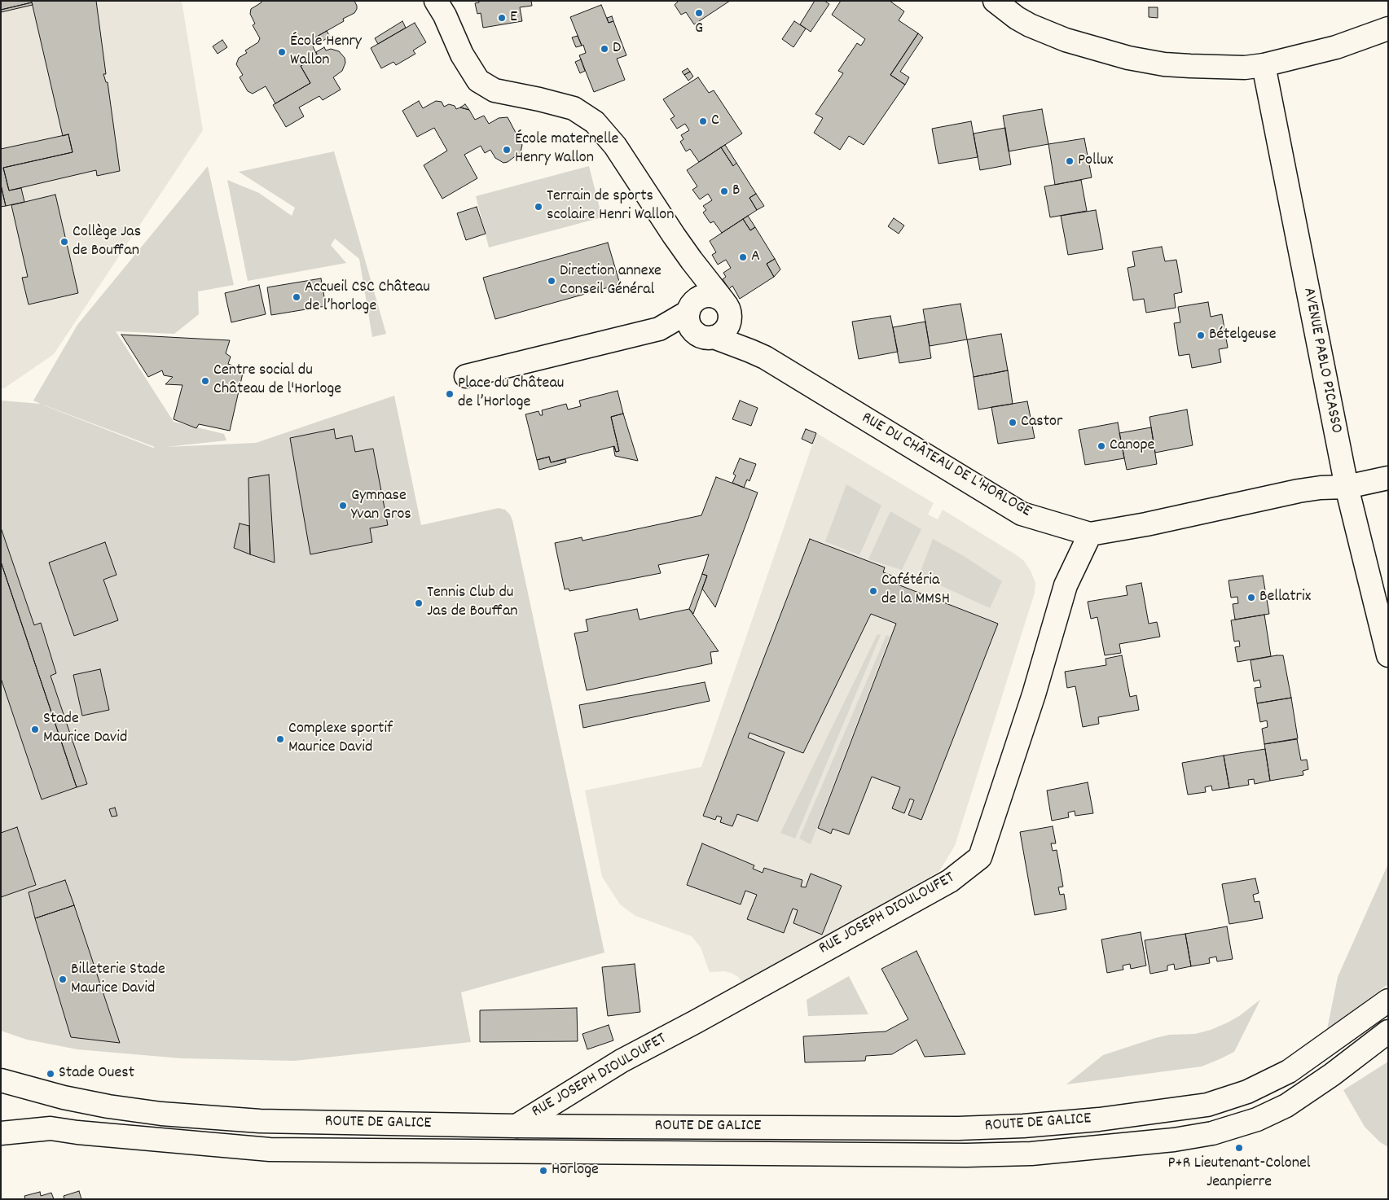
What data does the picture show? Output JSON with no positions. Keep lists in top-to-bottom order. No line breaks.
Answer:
{"streets":{"main road":["AVENUE PABLO PICASSO","RUE DU CHÂTEAU DE L'HORLOGE","RUE JOSEPH DIOULOUFET","ROUTE DE GALICE"]},"crossings":[["AVENUE PABLO PICASSO","RUE DU CHÂTEAU DE L'HORLOGE"],["RUE DU CHÂTEAU DE L'HORLOGE","RUE JOSEPH DIOULOUFET"],["RUE JOSEPH DIOULOUFET","ROUTE DE GALICE"]],"places":["G","E","D","École Henry Wallon","C","École maternelle Henry Wallon","Pollux","B","Terrain de sports scolaire Henri Wallon","Collège Jas de Bouffan","A","Direction annexe Conseil Général","Accueil CSC Château de l’horloge","Bételgeuse","Centre social du Château de l'Horloge","Place du Château de l’Horloge","Castor","Canope","Gymnase Yvan Gros","Cafétéria de la MMSH","Bellatrix","Tennis Club du Jas de Bouffan","Stade Maurice David","Complexe sportif Maurice David","Billeterie Stade Maurice David","Stade Ouest","P+R Lieutenant-Colonel Jeanpierre","Horloge"]}
